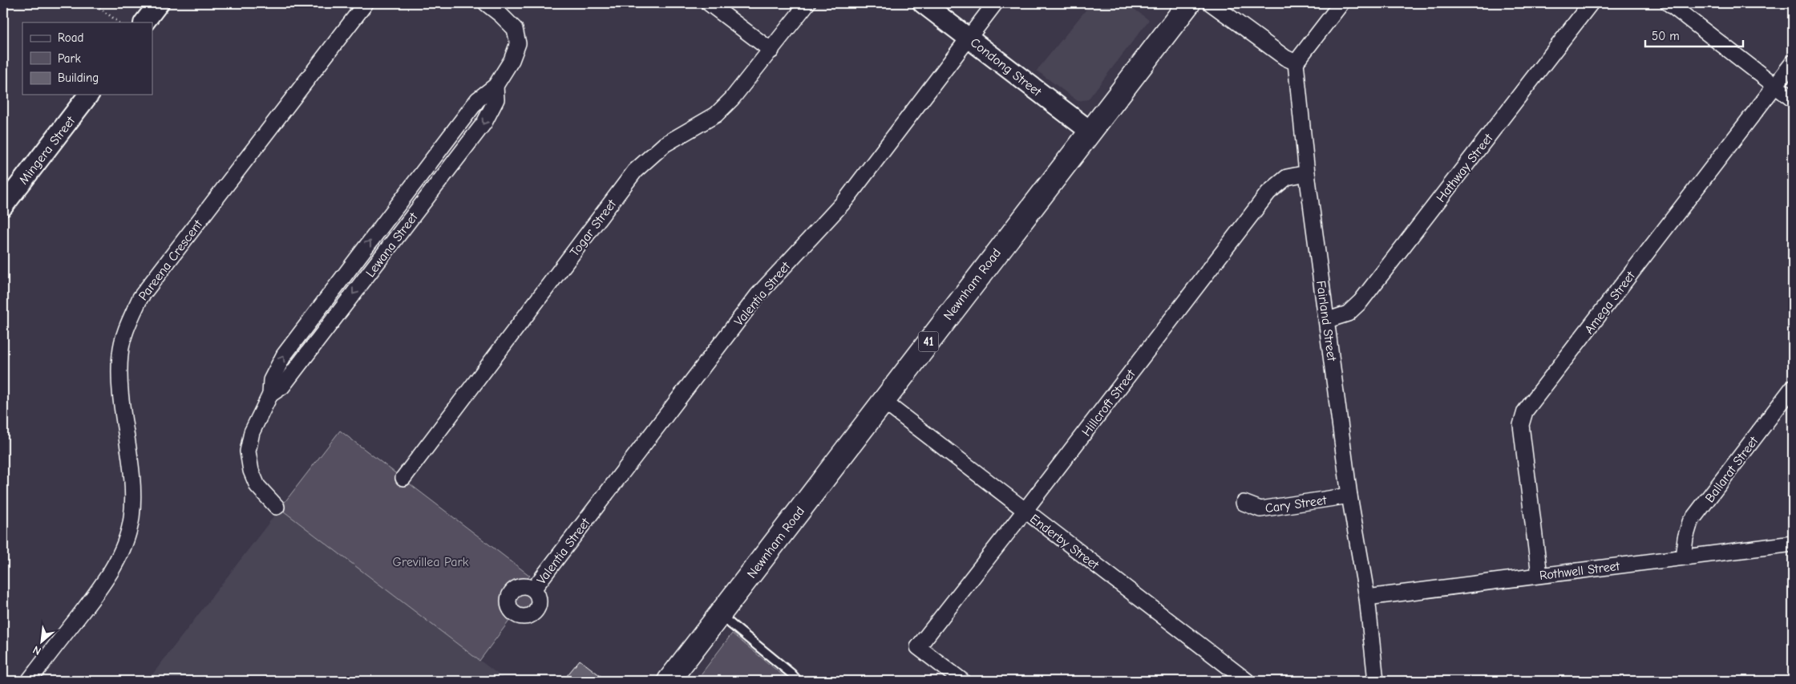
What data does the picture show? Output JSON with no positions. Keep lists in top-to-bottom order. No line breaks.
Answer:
{"streets":{"main road":["Newnham Road","41"],"street":["Condong Street","Mingera Street","Hathway Street","Togar Street","Lewana Street","Pareena Crescent","Valentia Street","Amega Street","Fairland Street","Hillcroft Street","Ballarat Street","Cary Street","Enderby Street","Rothwell Street"]},"crossings":[["Condong Street","Newnham Road"],["Condong Street","Valentia Street"],["Hathway Street","Fairland Street"],["Newnham Road","Enderby Street"],["Amega Street","Rothwell Street"],["Fairland Street","Hillcroft Street"],["Fairland Street","Cary Street"],["Fairland Street","Rothwell Street"],["Hillcroft Street","Enderby Street"],["Ballarat Street","Rothwell Street"]],"parks":["Grevillea Park"],"legend":["Road","Park","Building"],"scale_bar":"50 m","north":"bottom left"}
